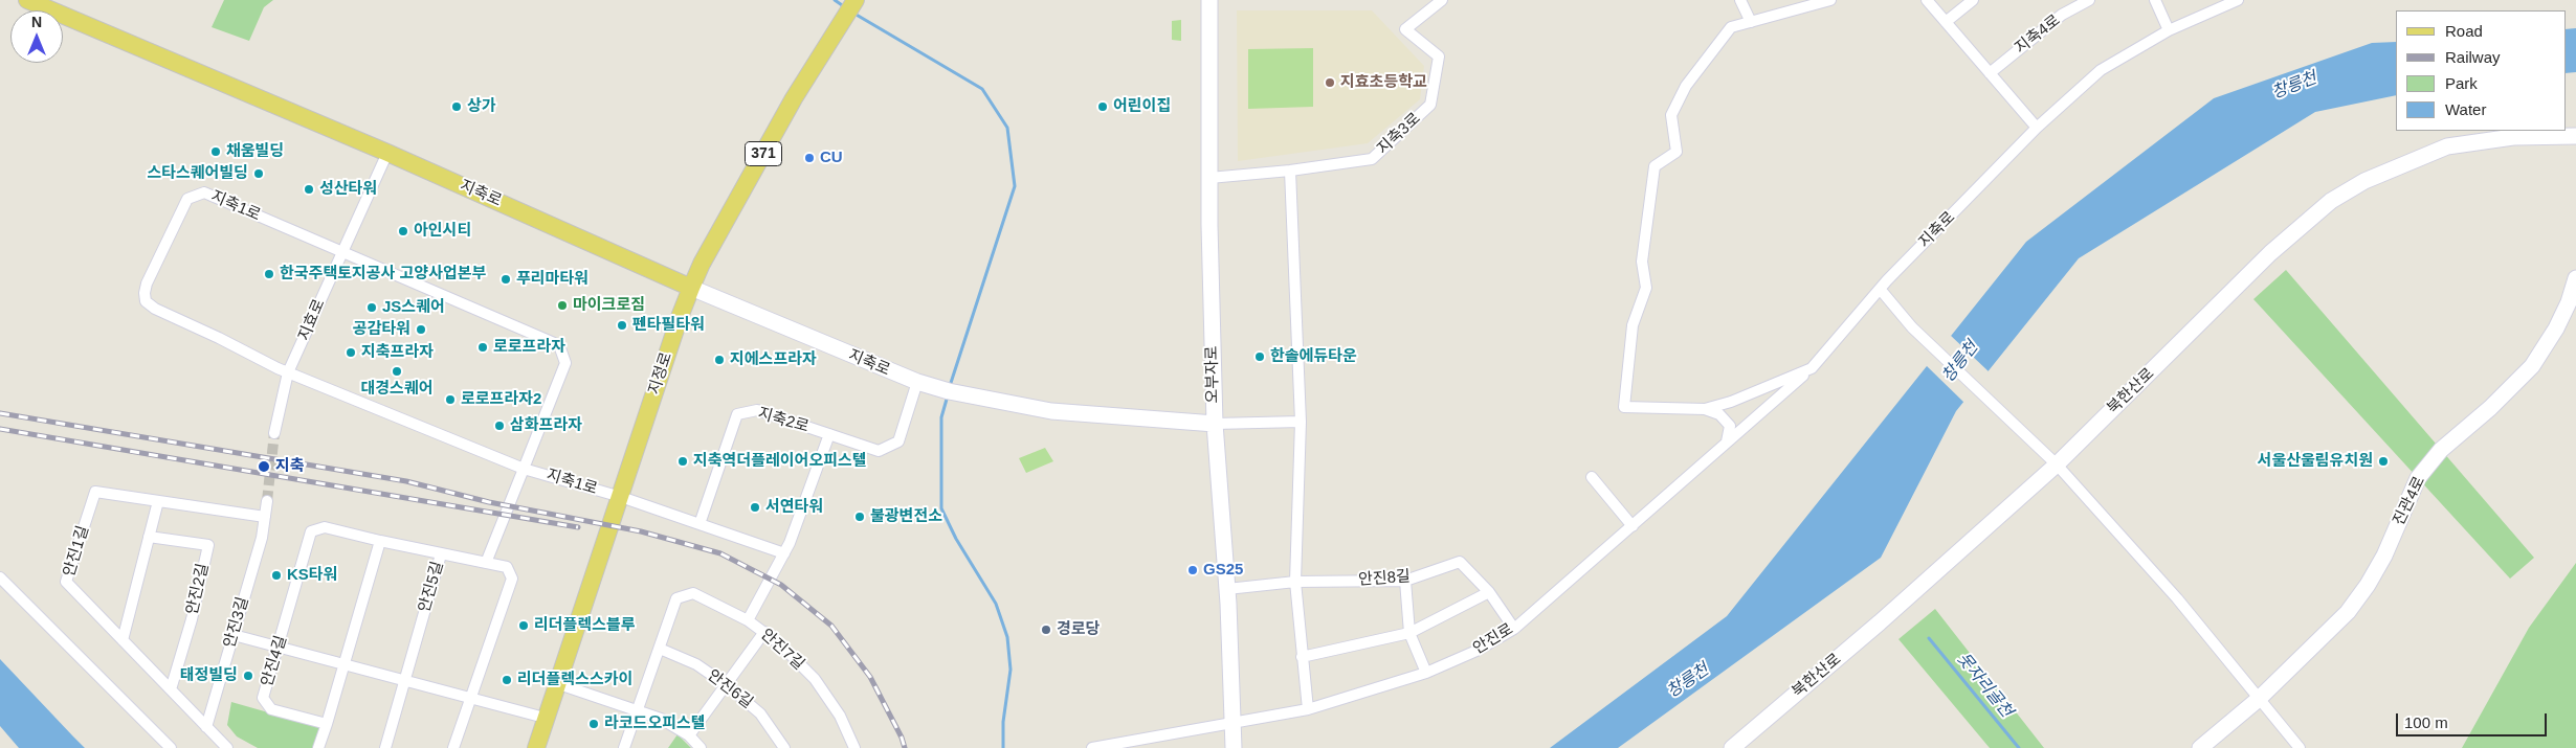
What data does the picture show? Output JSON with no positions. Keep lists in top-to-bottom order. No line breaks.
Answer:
{"streets":{"main road":["371","지축로","지정로","오부자로","북한산로","진관4로"],"street":["지축4로","지축3로","지축1로","지효로","지축2로","안진1길","안진8길","안진5길","안진2길","안진3길","안진로","안진7길","안진4길","안진6길"]},"crossings":[["지축3로","오부자로"],["지축로","지효로"],["지축로","지정로"],["지축로","오부자로"],["지축로","지축2로"],["지축로","안진로"],["지축1로","지효로"],["지축1로","지정로"],["오부자로","안진8길"],["오부자로","안진로"],["안진1길","안진2길"],["안진1길","안진3길"],["안진8길","안진로"],["안진7길","안진6길"]],"water":["창릉천","못자리골천"],"places":["지효초등학교","상가","어린이집","채움빌딩","CU","스타스퀘어빌딩","성산타워","아인시티","한국주택토지공사 고양사업본부","푸리마타워","마이크로짐","JS스퀘어","펜타필타워","공감타워","로로프라자","지축프라자","한솔에듀타운","지에스프라자","대경스퀘어","로로프라자2","삼화프라자","지축역더플레이어오피스텔","서울산울림유치원","지축","서연타워","불광변전소","GS25","KS타워","리더플렉스블루","경로당","태정빌딩","리더플렉스스카이","라코드오피스텔"],"legend":["Road","Railway","Park","Water"],"scale_bar":"100 m","north":"top"}
